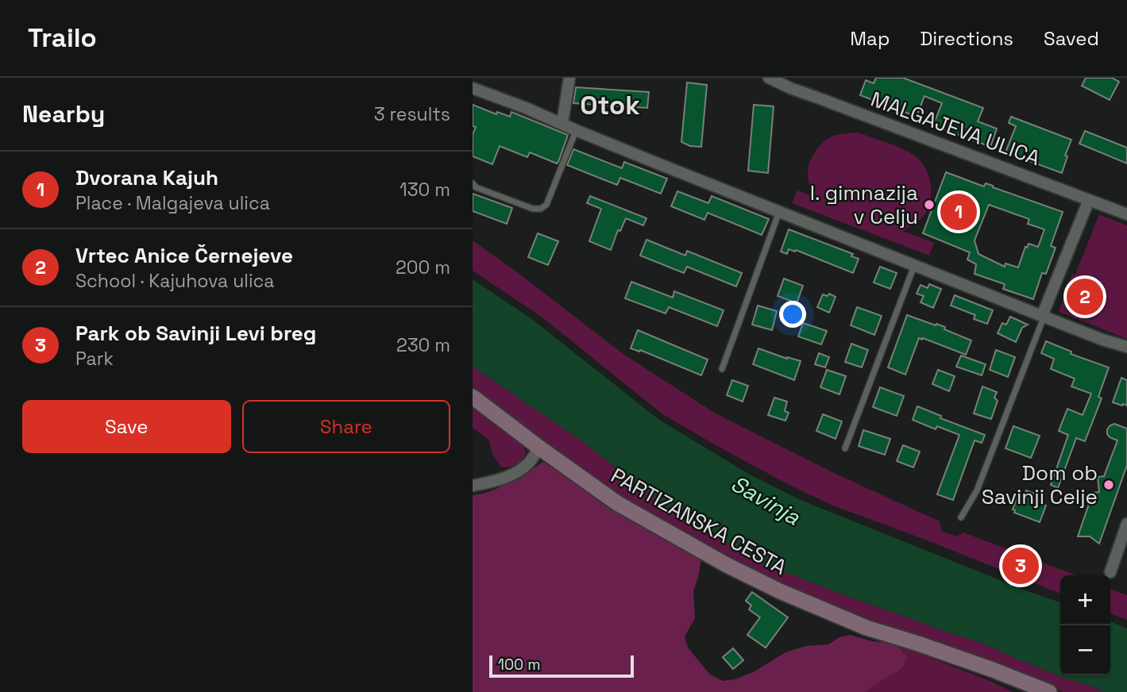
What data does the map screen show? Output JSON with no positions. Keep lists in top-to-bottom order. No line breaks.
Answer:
{"streets":{"street":["MALGAJEVA ULICA","PARTIZANSKA CESTA"]},"districts":["Otok"],"water":["Savinja"],"places":["I. gimnazija v Celju","Dom ob Savinji Celje"],"scale_bar":"100 m","page":{"header":"Trailo","nav":["Map","Directions","Saved"],"heading":["Nearby","3 results"],"list":[{"mark":"1","name":"Dvorana Kajuh","note":"Place · Malgajeva ulica","value":"130 m"},{"mark":"2","name":"Vrtec Anice Černejeve","note":"School · Kajuhova ulica","value":"200 m"},{"mark":"3","name":"Park ob Savinji Levi breg","note":"Park","value":"230 m"}],"pins":["1","2","3"],"buttons":["Save","Share"],"map_buttons":["+","−"],"scale":"100 m"}}
